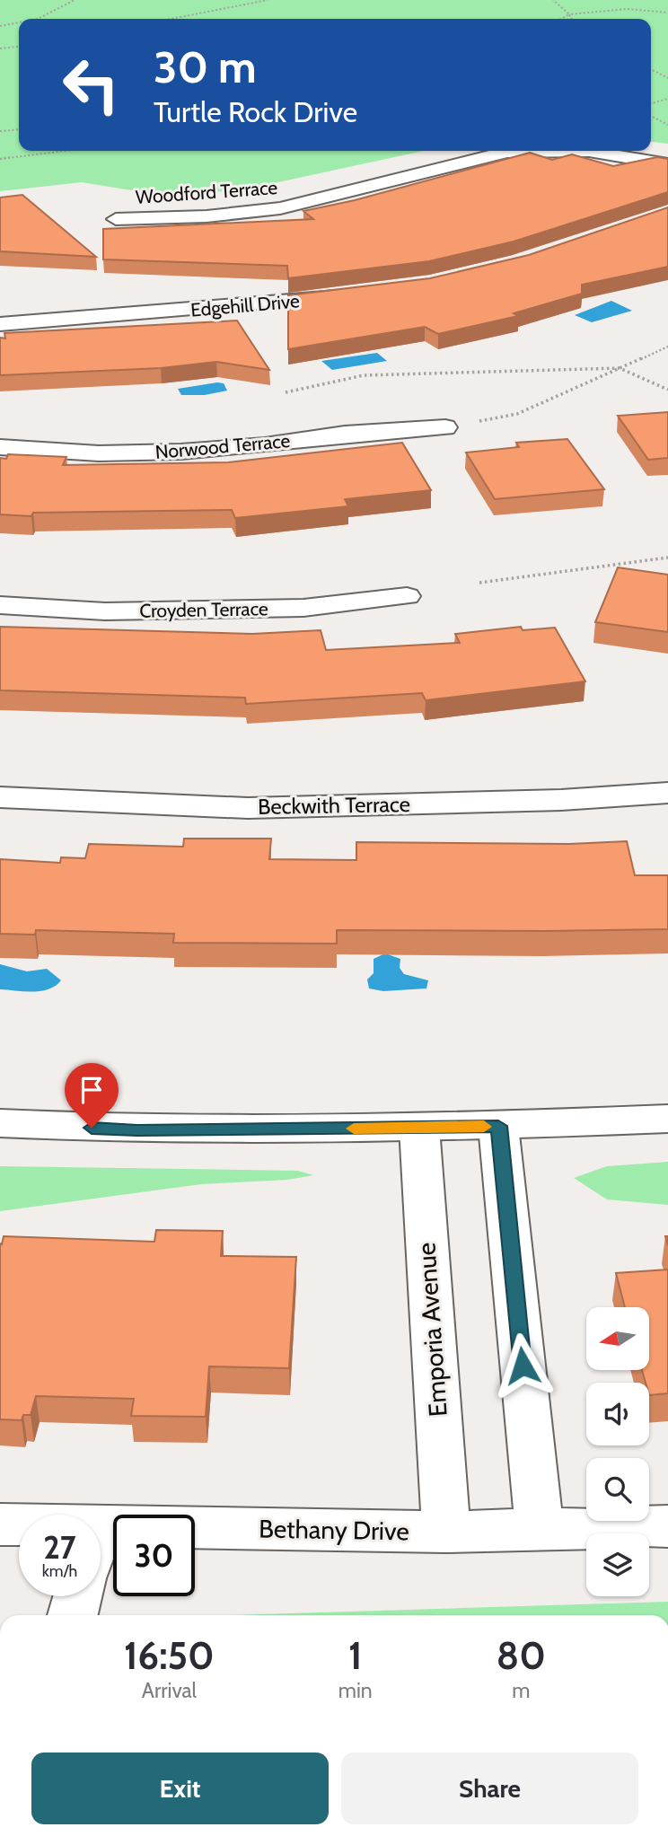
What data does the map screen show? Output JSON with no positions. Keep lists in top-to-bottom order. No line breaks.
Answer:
{"streets":{"street":["Woodford Terrace","Edgehill Drive","Norwood Terrace","Croyden Terrace","Beckwith Terrace","Emporia Avenue","Bethany Drive"]},"crossings":[["Emporia Avenue","Bethany Drive"]],"north":"left","page":{"turn":["30 m","Turtle Rock Drive"],"speed":"27 km/h","limit":"30","eta":["16:50","Arrival","1","min","80","m"],"buttons":["Exit","Share"]}}
